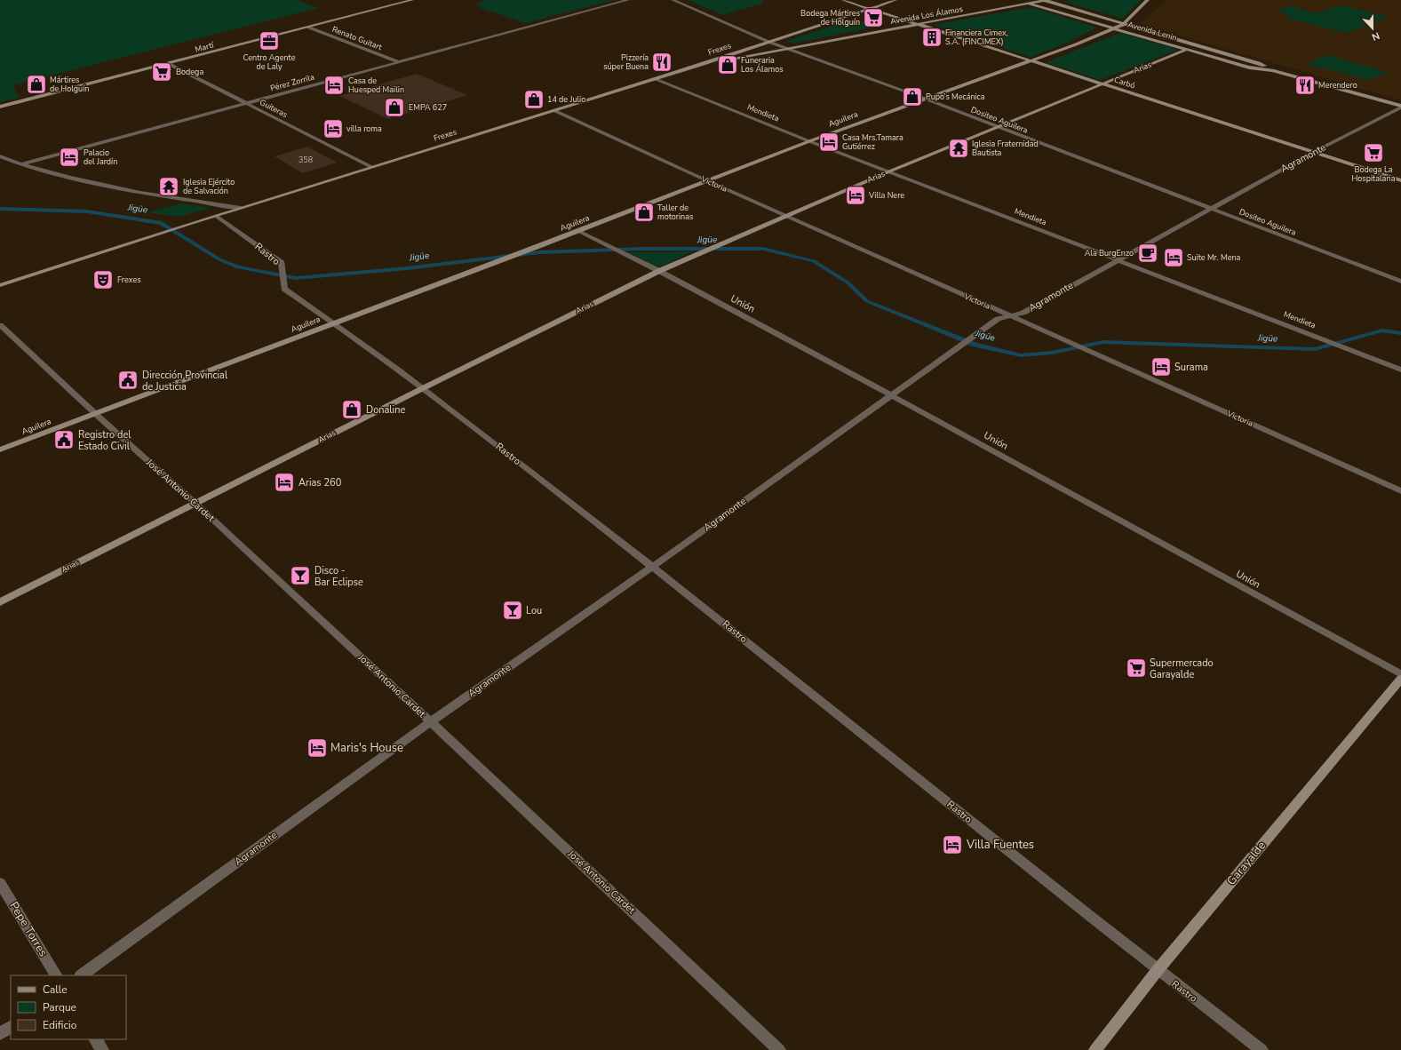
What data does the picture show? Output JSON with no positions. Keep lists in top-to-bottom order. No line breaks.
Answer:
{"streets":{"main road":["Avenida Los Álamos","Avenida Lenin","Martí","Frexes","Arias","Carbó","Aguilera","Garayalde"],"street":["Renato Guitart","Pérez Zorrila","Guiteras","Mendieta","Dositeo Aguilera","Agramonte","Victoria","Rastro","Unión","José Antonio Cardet","Pepe Torres"]},"crossings":[["Avenida Los Álamos","Avenida Lenin"],["Avenida Los Álamos","Frexes"],["Avenida Los Álamos","Carbó"],["Avenida Los Álamos","Dositeo Aguilera"],["Avenida Lenin","Arias"],["Avenida Lenin","Aguilera"],["Avenida Lenin","Agramonte"],["Renato Guitart","Martí"],["Renato Guitart","Pérez Zorrila"],["Martí","Guiteras"],["Frexes","Carbó"],["Frexes","Guiteras"],["Frexes","Mendieta"],["Frexes","Dositeo Aguilera"],["Frexes","Victoria"],["Frexes","Rastro"],["Arias","Carbó"],["Arias","Mendieta"],["Arias","Dositeo Aguilera"],["Arias","Victoria"],["Arias","Rastro"],["Arias","Unión"],["Arias","José Antonio Cardet"],["Pérez Zorrila","Guiteras"],["Carbó","Aguilera"],["Carbó","Agramonte"],["Mendieta","Aguilera"],["Mendieta","Agramonte"],["Aguilera","Dositeo Aguilera"],["Aguilera","Victoria"],["Aguilera","Rastro"],["Aguilera","Unión"],["Aguilera","José Antonio Cardet"],["Dositeo Aguilera","Agramonte"],["Agramonte","Victoria"],["Agramonte","Rastro"],["Agramonte","Unión"],["Agramonte","José Antonio Cardet"],["Rastro","Garayalde"]],"water":["Jigüe"],"places":{"supermarket":["Bodega Mártires de Holguín","Bodega","Bodega La Hospitalaria","Supermercado Garayalde"],"building":["Financiera Cimex, S.A. (FINCIMEX)"],"office":["Centro Agente de Laly"],"restaurant":["Pizzería súper Buena","Merendero"],"shop":["Funeraria Los Álamos","Mártires de Holguín","Pupo’s Mecánica","14 de Julio","EMPA 627","Taller de motorinas","Donaline"],"hotel":["Casa de Huesped Mailin","villa roma","Casa Mrs.Tamara Gutiérrez","Palacio del Jardín","Villa Nere","Suite Mr. Mena","Surama","Arias 260","Maris's House","Villa Fuentes"],"temple":["Iglesia Fraternidad Bautista","Iglesia Ejército de Salvación"],"cafe":["Ala BurgEnzo"],"theatre":["Frexes"],"public building":["Dirección Provincial de Justicia","Registro del Estado Civil"],"bar":["Disco - Bar Eclipse","Lou"]},"house_numbers":["358"],"legend":["Calle","Parque","Edificio"],"north":"bottom"}
